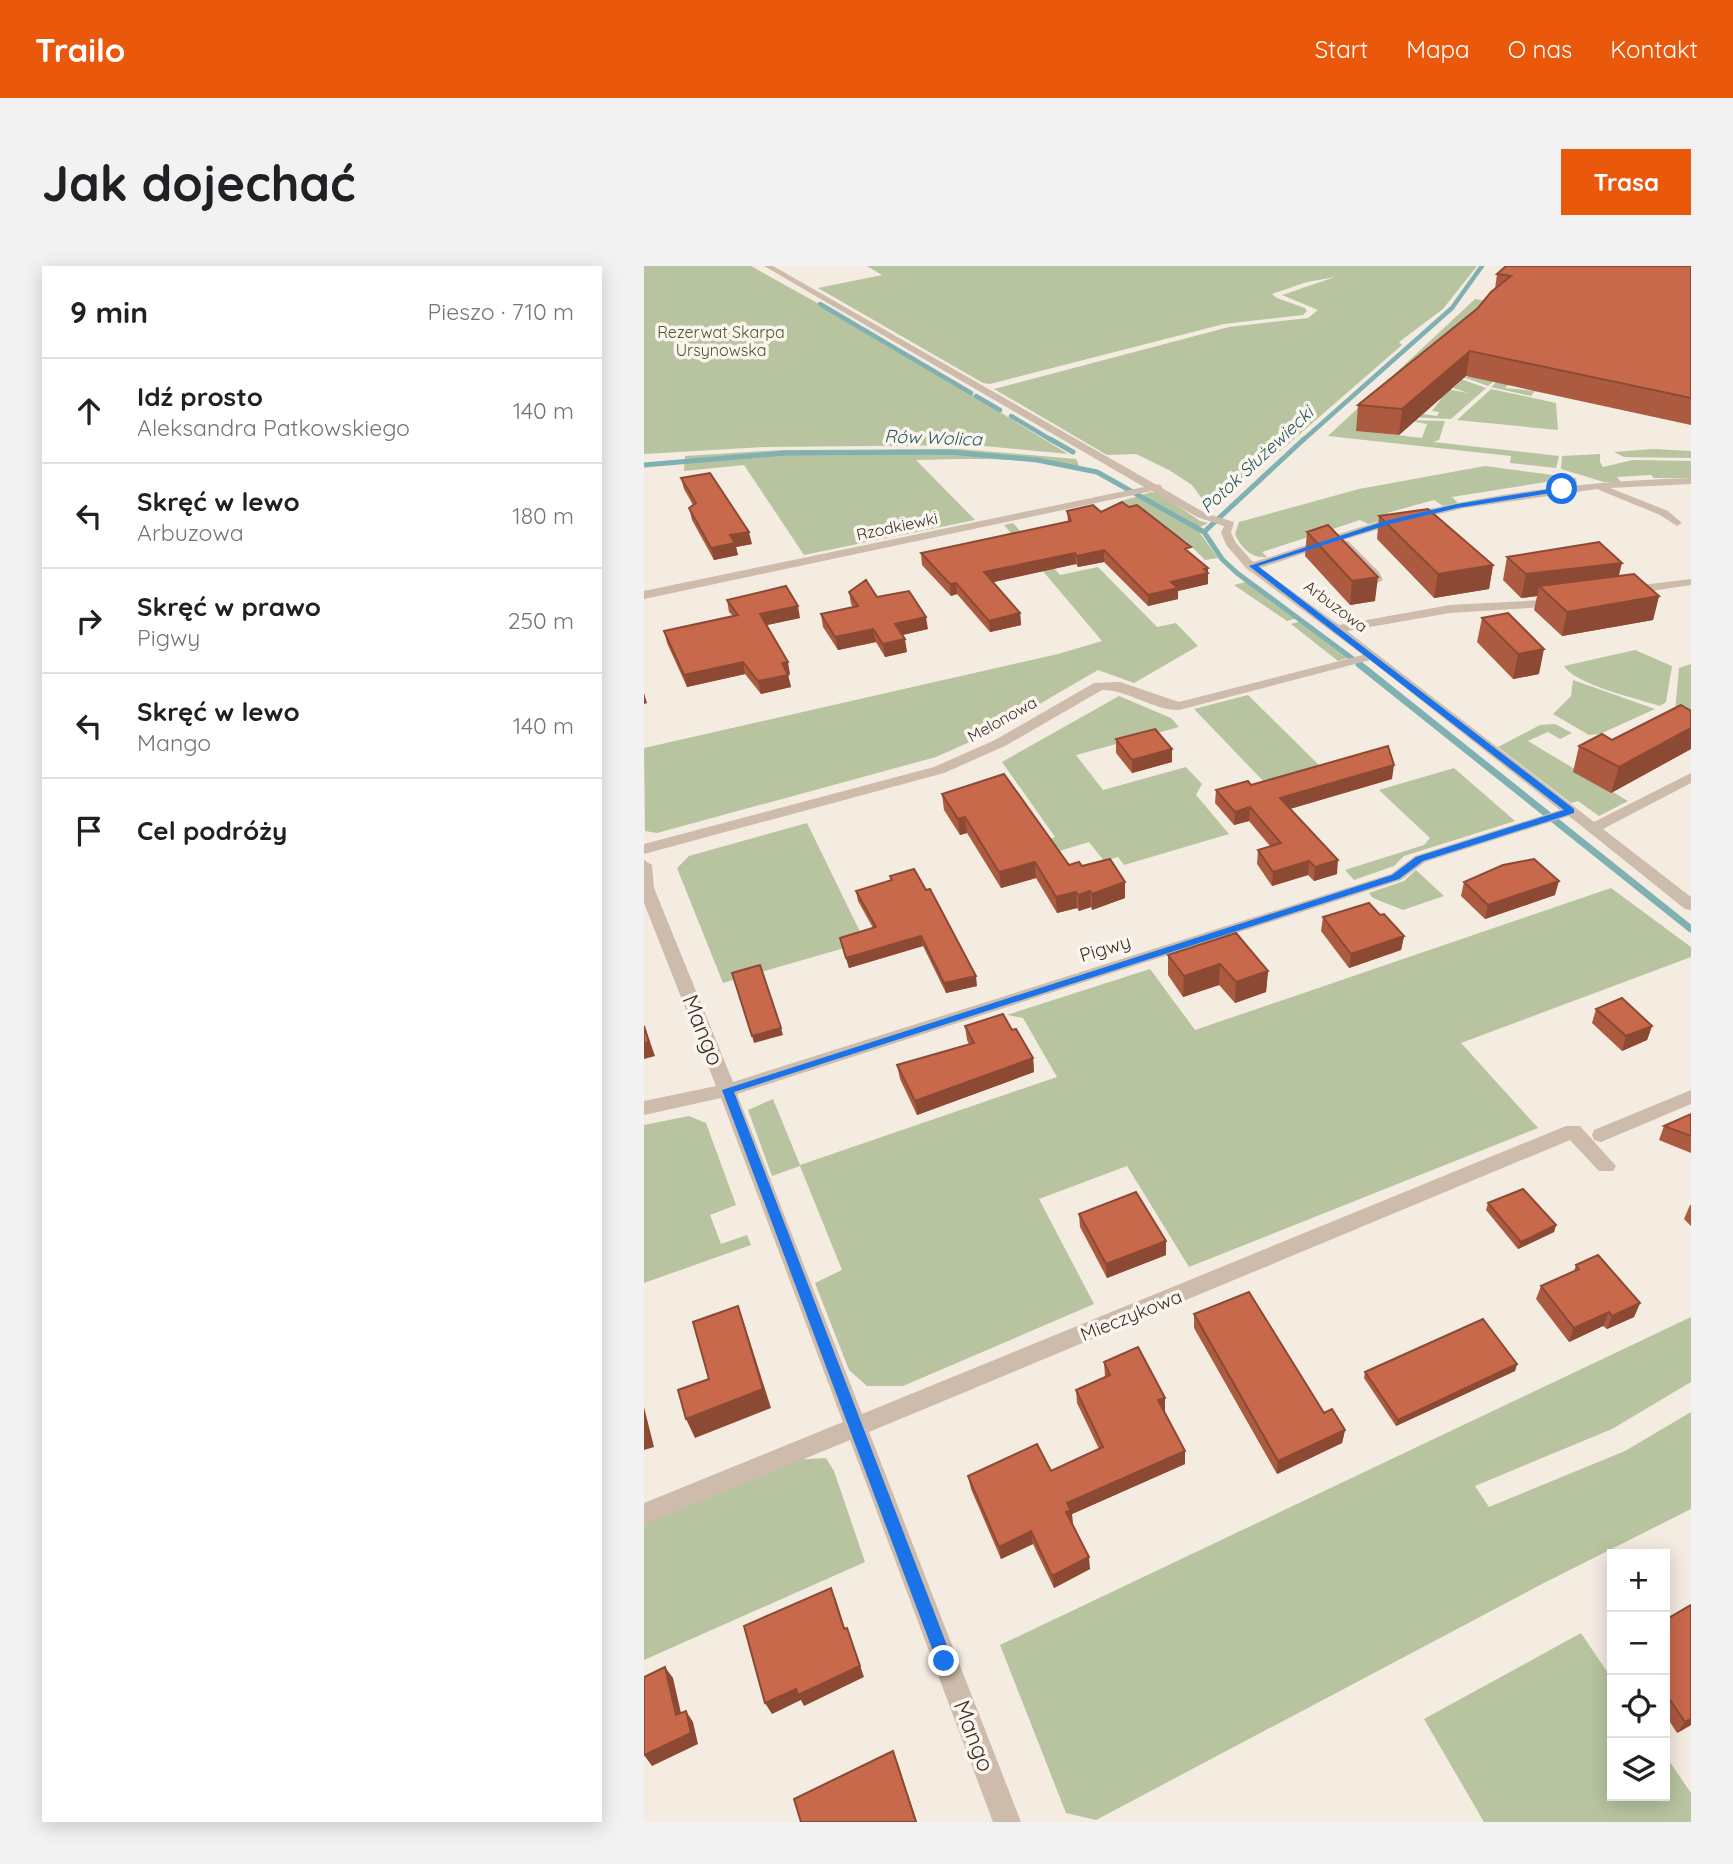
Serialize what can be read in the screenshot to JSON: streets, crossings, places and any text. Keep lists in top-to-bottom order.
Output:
{
  "streets": {
    "street": [
      "Rzodkiewki",
      "Arbuzowa",
      "Melonowa",
      "Pigwy",
      "Mango",
      "Mieczykowa"
    ]
  },
  "crossings": [
    ["Rzodkiewki", "Arbuzowa"],
    ["Arbuzowa", "Melonowa"],
    ["Arbuzowa", "Pigwy"],
    ["Pigwy", "Mango"],
    ["Mango", "Mieczykowa"]
  ],
  "water": ["Rów Wolica", "Potok Służewiecki"],
  "parks": ["Rezerwat Skarpa Ursynowska"],
  "page": {
    "header": "Trailo",
    "nav": [
      "Start",
      "Mapa",
      "O nas",
      "Kontakt"
    ],
    "buttons": "Trasa",
    "title": "Jak dojechać",
    "heading": ["9 min", "Pieszo · 710 m"],
    "list": [
      ["Idź prosto", "Aleksandra Patkowskiego", "140 m"],
      ["Skręć w lewo", "Arbuzowa", "180 m"],
      ["Skręć w prawo", "Pigwy", "250 m"],
      ["Skręć w lewo", "Mango", "140 m"],
      "Cel podróży"
    ],
    "map_buttons": ["+", "−"]
  }
}
